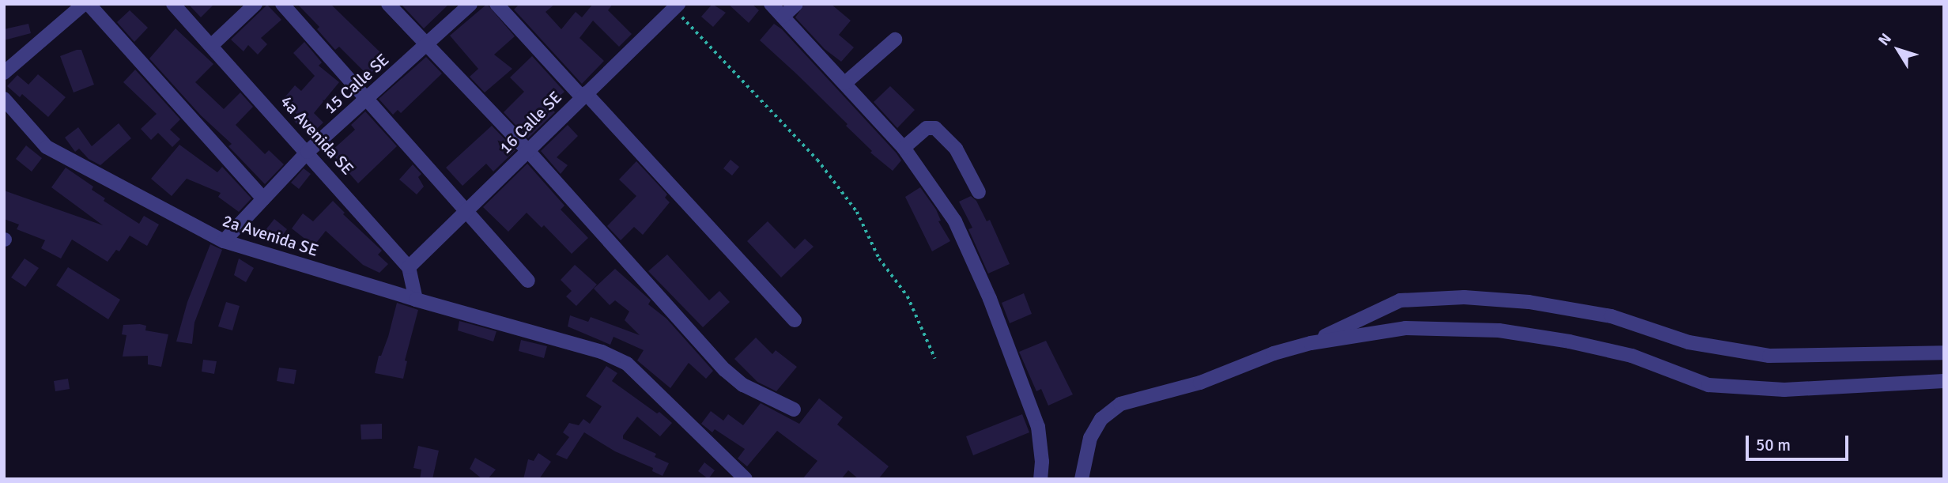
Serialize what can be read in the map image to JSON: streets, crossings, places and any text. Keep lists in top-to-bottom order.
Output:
{
  "streets": {
    "street": [
      "15 Calle SE",
      "16 Calle SE",
      "4a Avenida SE",
      "2a Avenida SE"
    ]
  },
  "crossings": [
    ["15 Calle SE", "4a Avenida SE"],
    ["15 Calle SE", "2a Avenida SE"],
    ["16 Calle SE", "4a Avenida SE"],
    ["4a Avenida SE", "2a Avenida SE"]
  ],
  "scale_bar": "50 m",
  "north": "top left"
}
